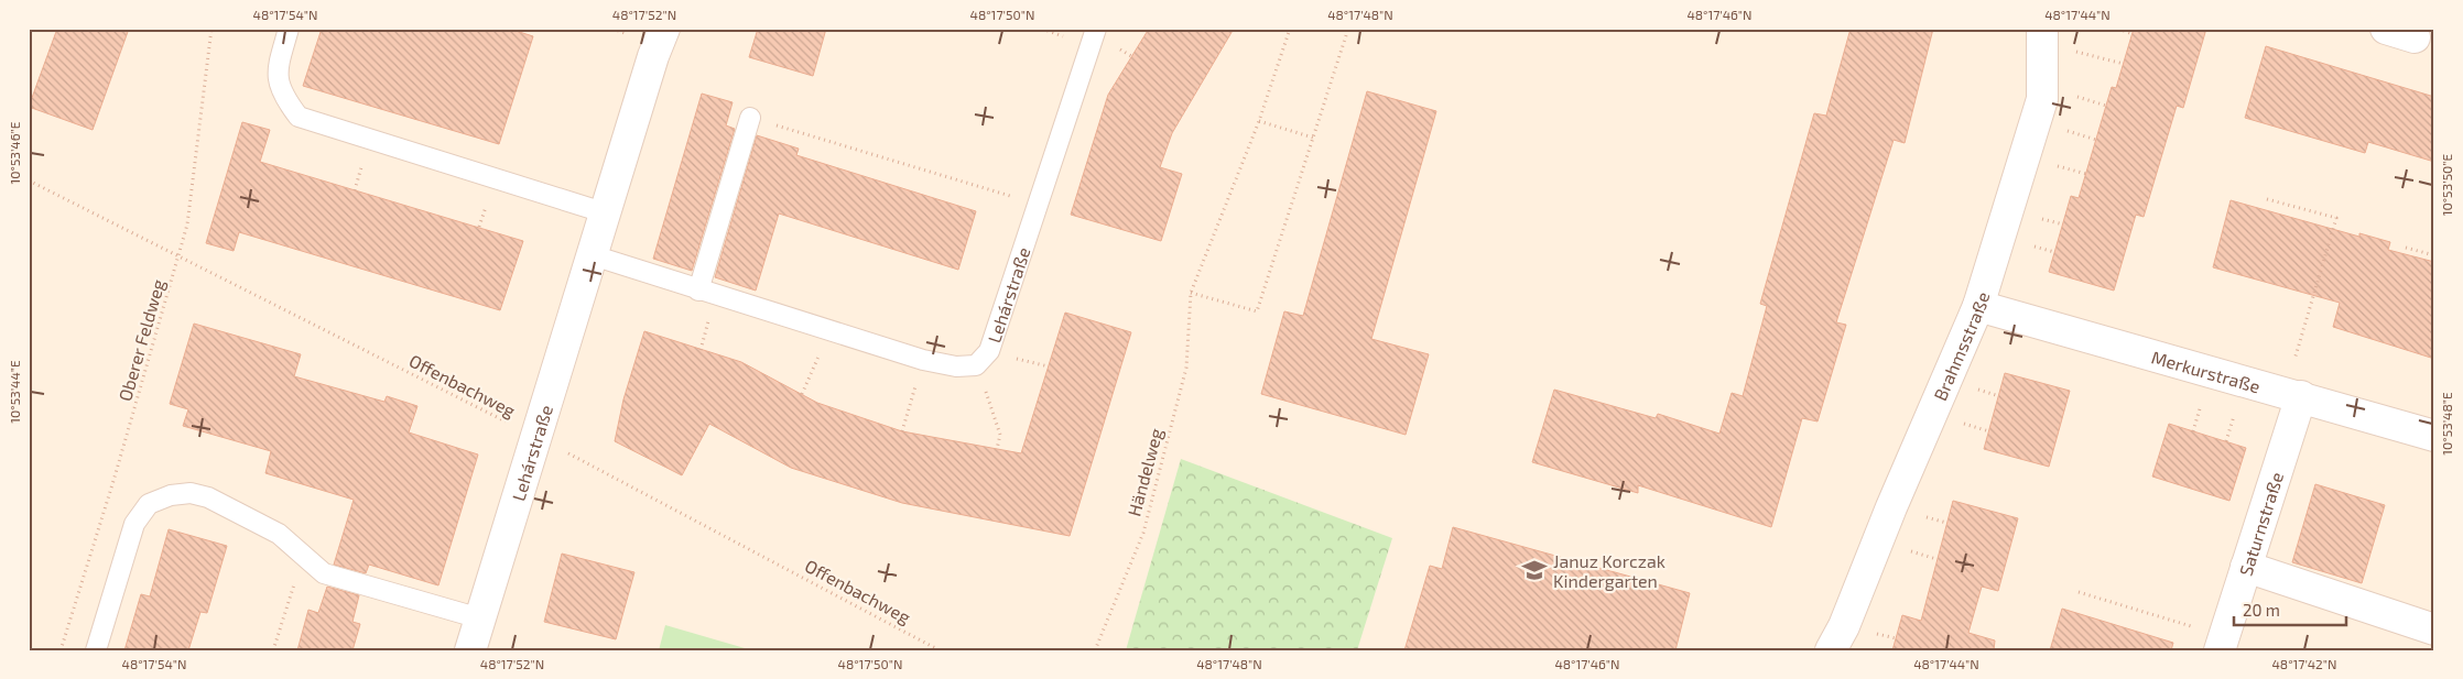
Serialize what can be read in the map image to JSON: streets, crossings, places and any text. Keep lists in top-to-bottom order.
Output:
{
  "streets": {
    "street": [
      "Lehárstraße",
      "Brahmsstraße",
      "Merkurstraße",
      "Saturnstraße"
    ],
    "path": ["Oberer Feldweg", "Offenbachweg", "Händelweg"]
  },
  "crossings": [
    ["Lehárstraße", "Offenbachweg"],
    ["Oberer Feldweg", "Offenbachweg"],
    ["Brahmsstraße", "Merkurstraße"],
    ["Merkurstraße", "Saturnstraße"]
  ],
  "places": {
    "school or university": ["Januz Korczak Kindergarten"]
  },
  "scale_bar": "20 m",
  "coordinates": [
    "48°17'54\"N",
    "48°17'52\"N",
    "48°17'50\"N",
    "48°17'48\"N",
    "48°17'46\"N",
    "48°17'44\"N",
    "10°53'46\"E",
    "10°53'50\"E",
    "10°53'44\"E",
    "10°53'48\"E",
    "48°17'42\"N"
  ]
}
